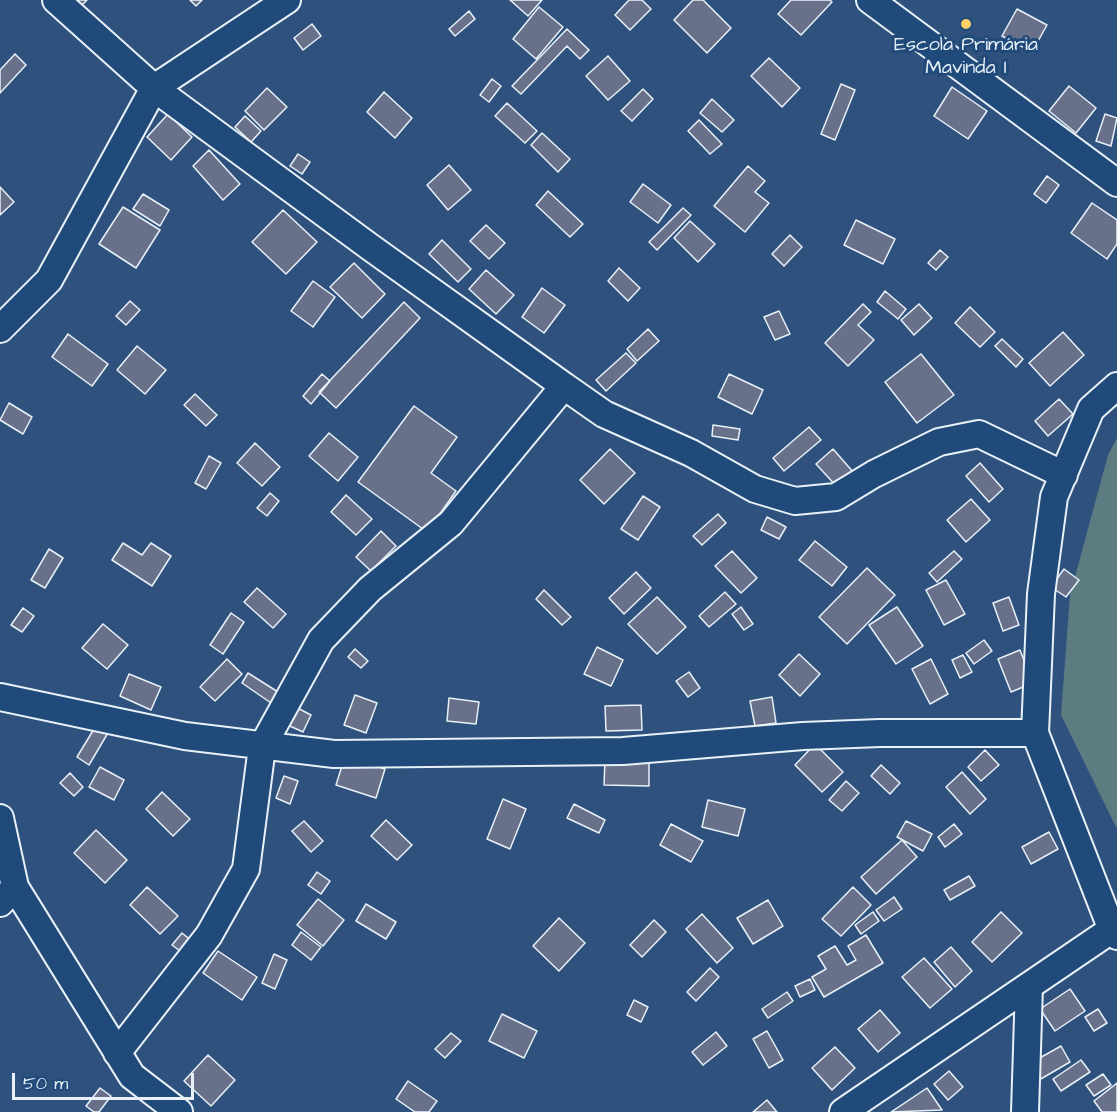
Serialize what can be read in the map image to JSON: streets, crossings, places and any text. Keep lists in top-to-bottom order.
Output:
{
  "places": ["Escola Primária Mavinda I"],
  "scale_bar": "50 m"
}
